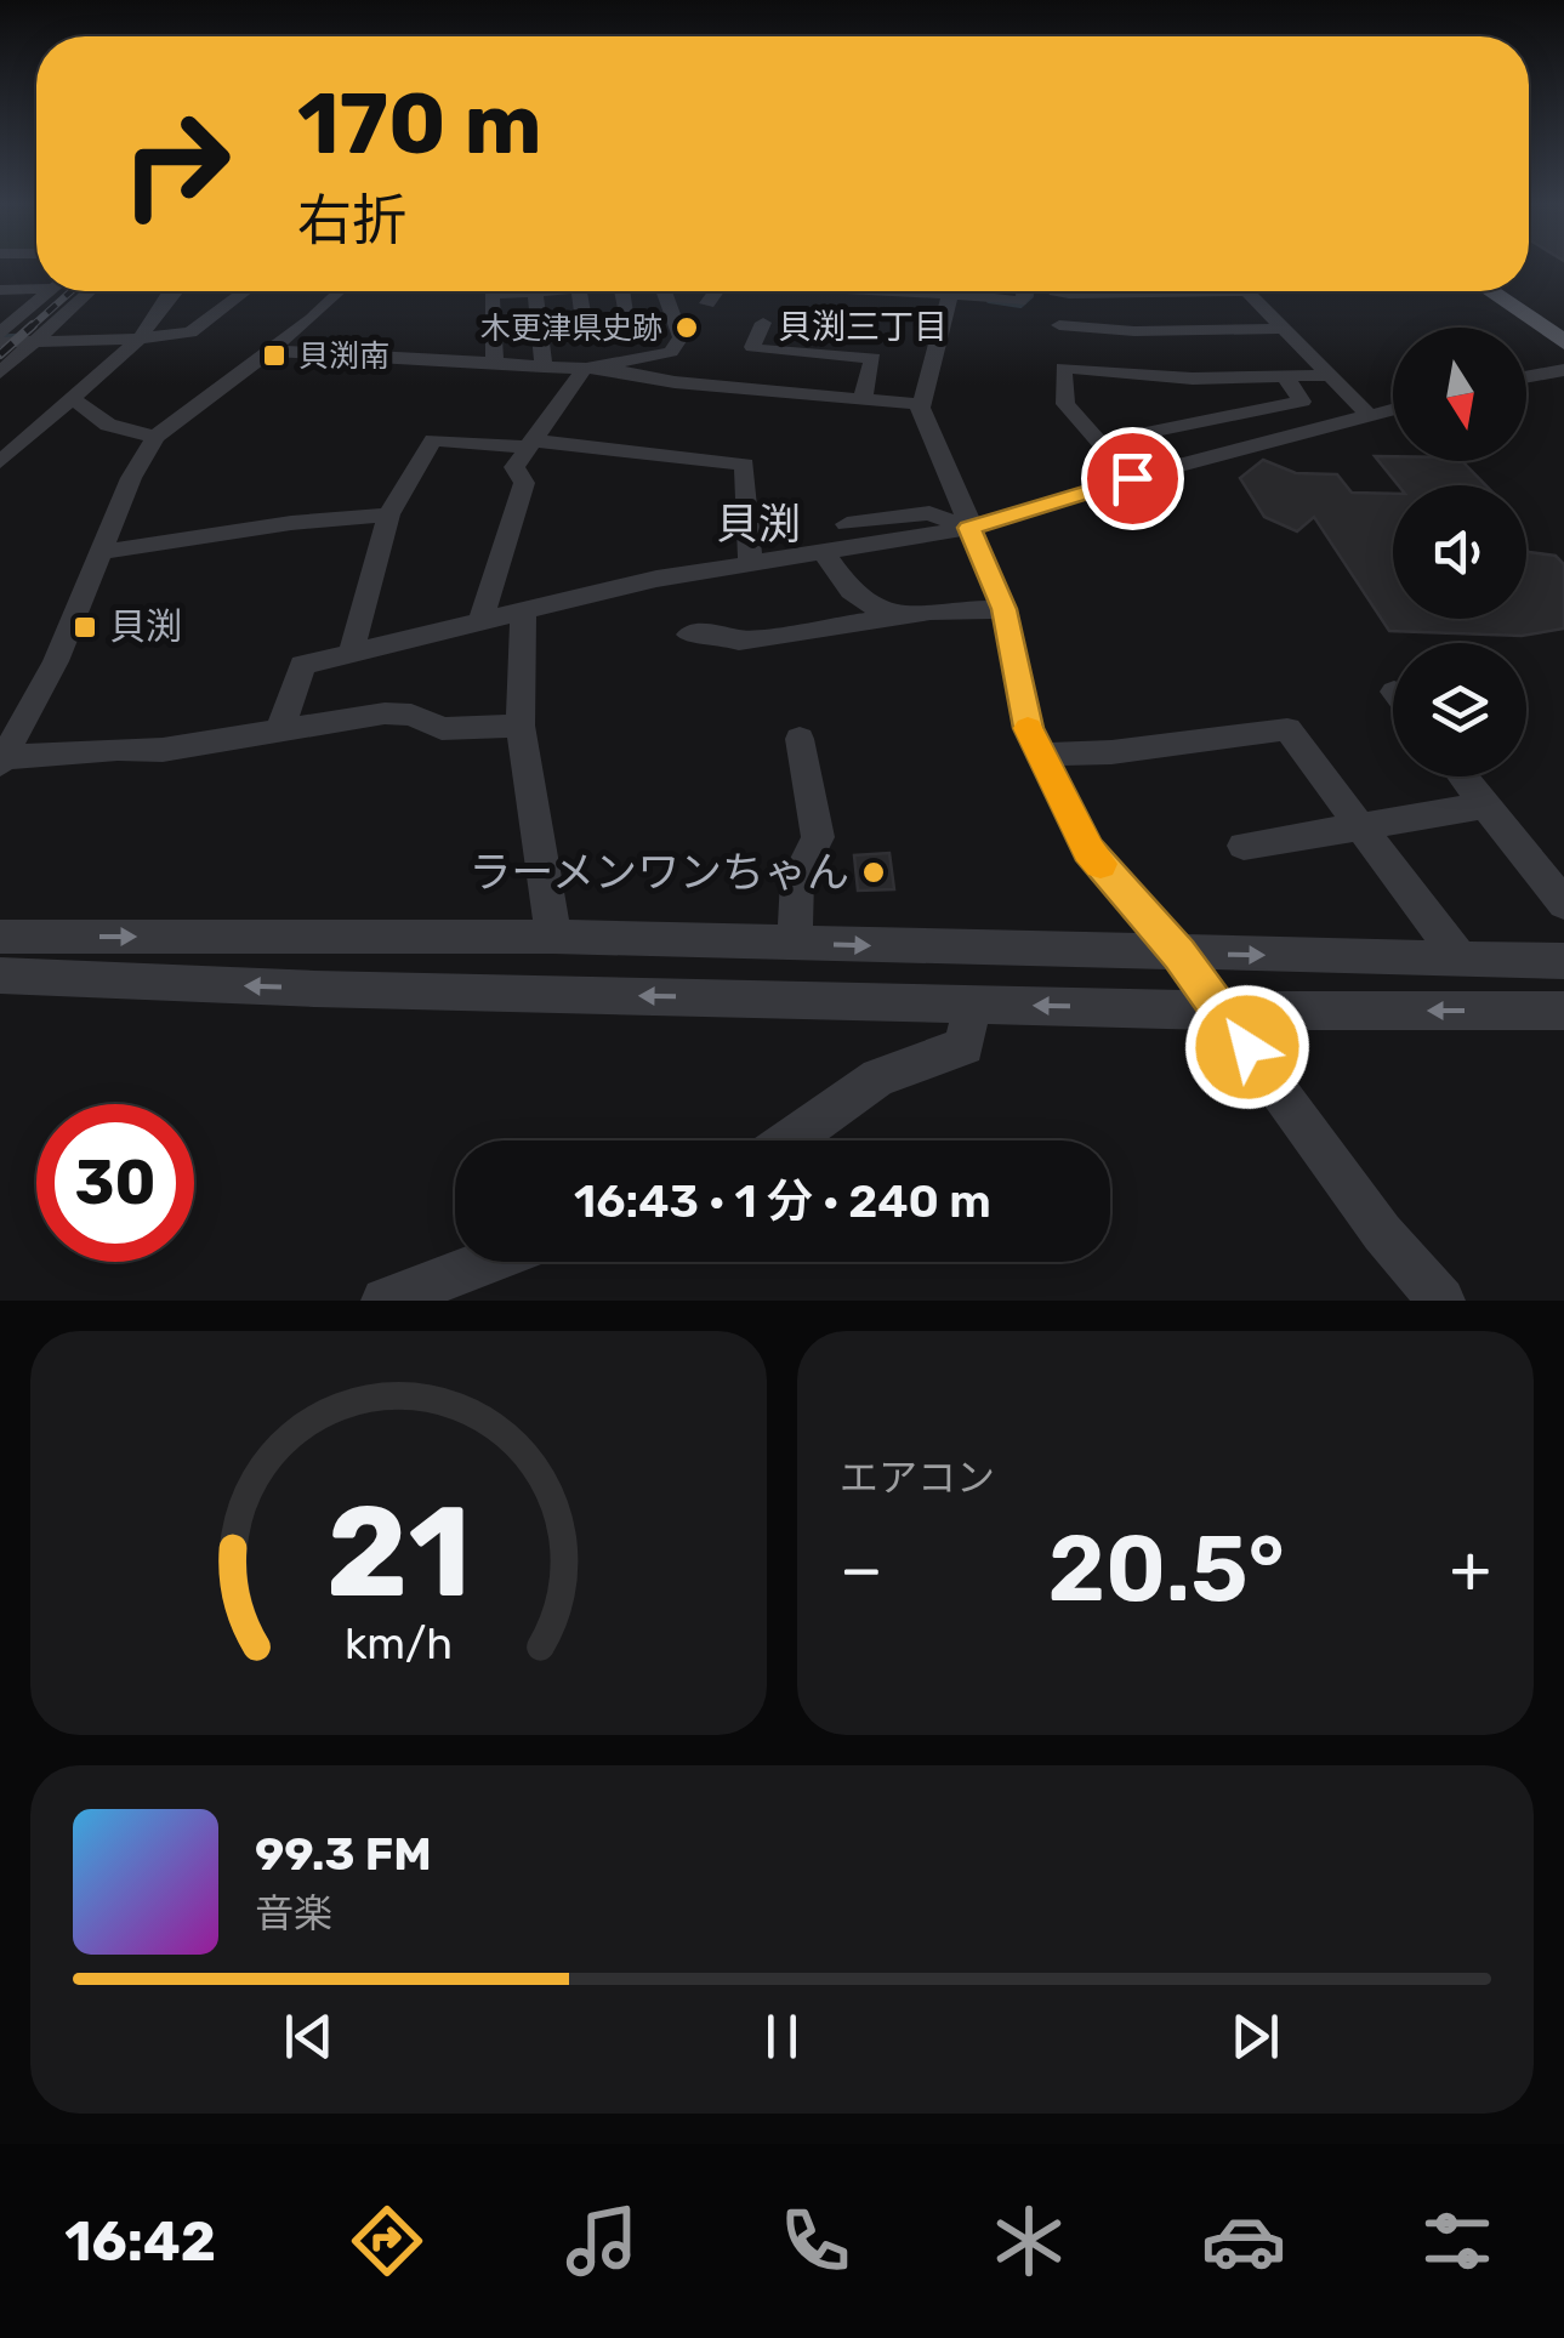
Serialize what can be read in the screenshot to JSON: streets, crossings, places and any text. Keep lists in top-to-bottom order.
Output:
{
  "districts": ["貝渕三丁目", "貝渕"],
  "places": {
    "other": ["木更津県史跡", "ラーメンワンちゃん"],
    "transit": ["貝渕南", "貝渕"]
  },
  "north": "bottom",
  "page": {
    "turn": ["170 m", "右折"],
    "limit": "30",
    "trip": "16:43 · 1 分 · 240 m",
    "tile": "エアコン",
    "heat": ["−", "20.5°", "+"],
    "song": ["99.3 FM", "音楽"],
    "tabs": "16:42",
    "gauge": ["21", "km/h"]
  }
}
